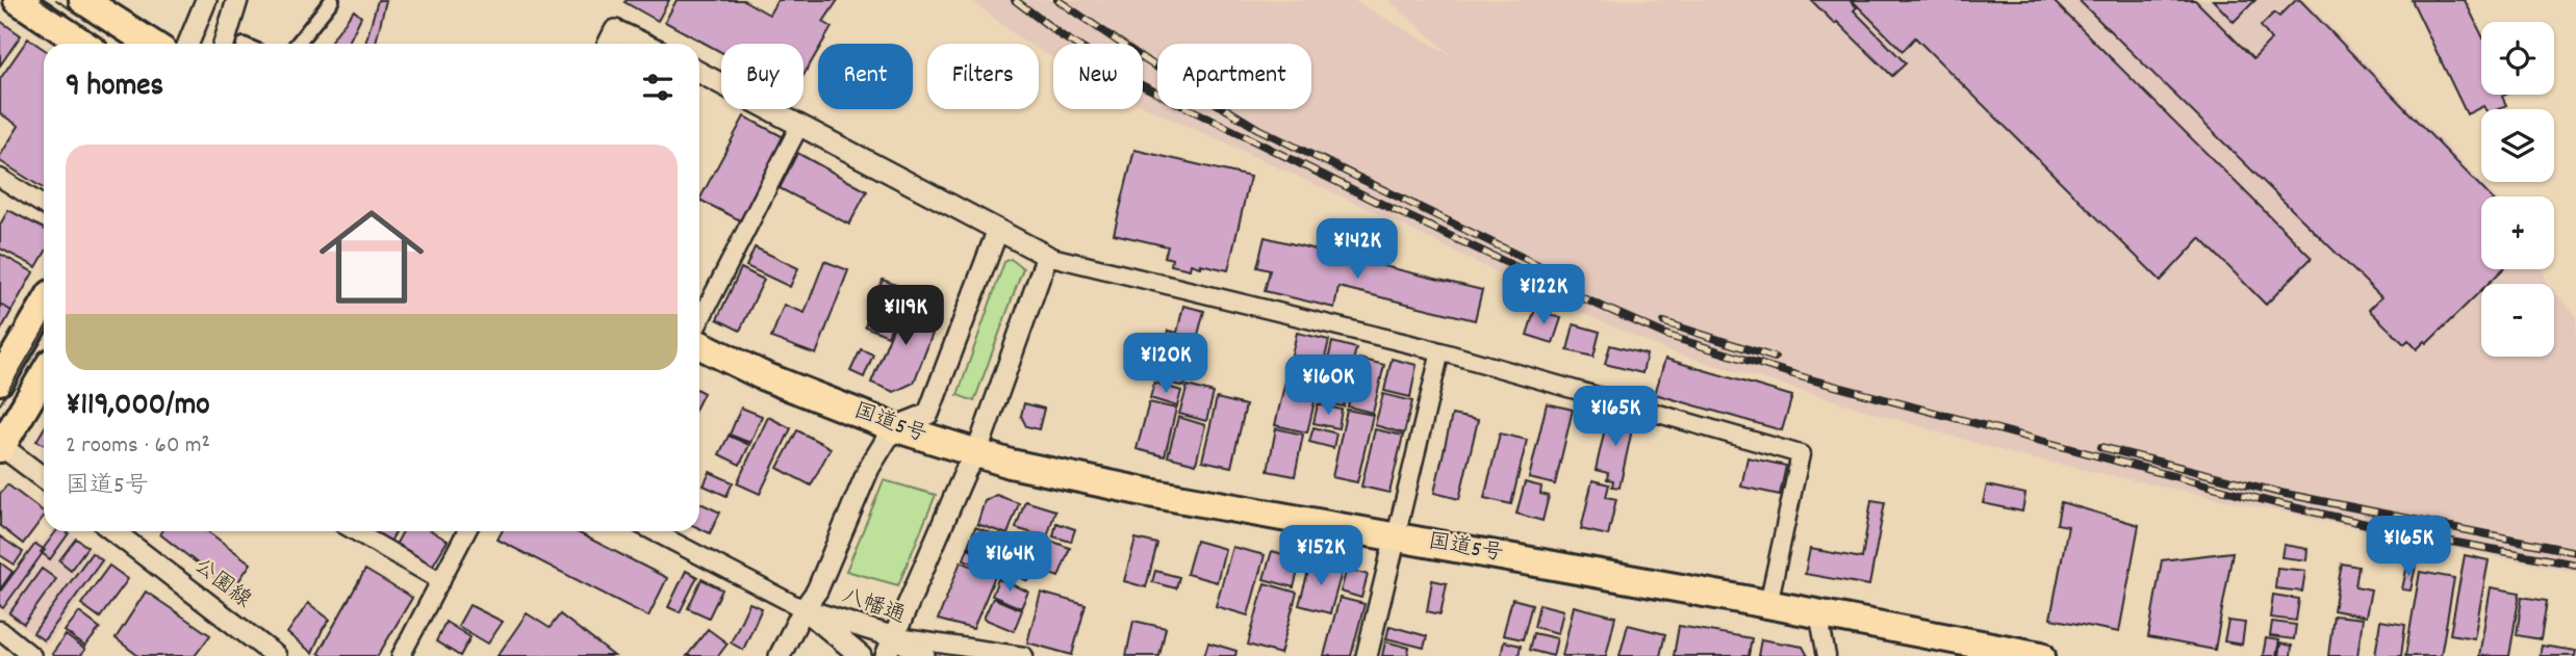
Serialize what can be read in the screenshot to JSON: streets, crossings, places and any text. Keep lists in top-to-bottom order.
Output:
{
  "streets": {
    "highway": ["国道5号"],
    "street": ["公園線", "八幡通"]
  },
  "page": {
    "map_buttons": ["+", "−"],
    "chip": [
      "Buy",
      "Rent",
      "Filters",
      "New",
      "Apartment"
    ],
    "heading": "9 homes",
    "list": [
      {
        "name": "¥119,000/mo",
        "note": "2 rooms · 60 m² · 国道5号"
      }
    ],
    "price": [
      "¥142K",
      "¥122K",
      "¥119K",
      "¥120K",
      "¥160K",
      "¥165K",
      "¥165K",
      "¥152K",
      "¥164K"
    ]
  }
}
